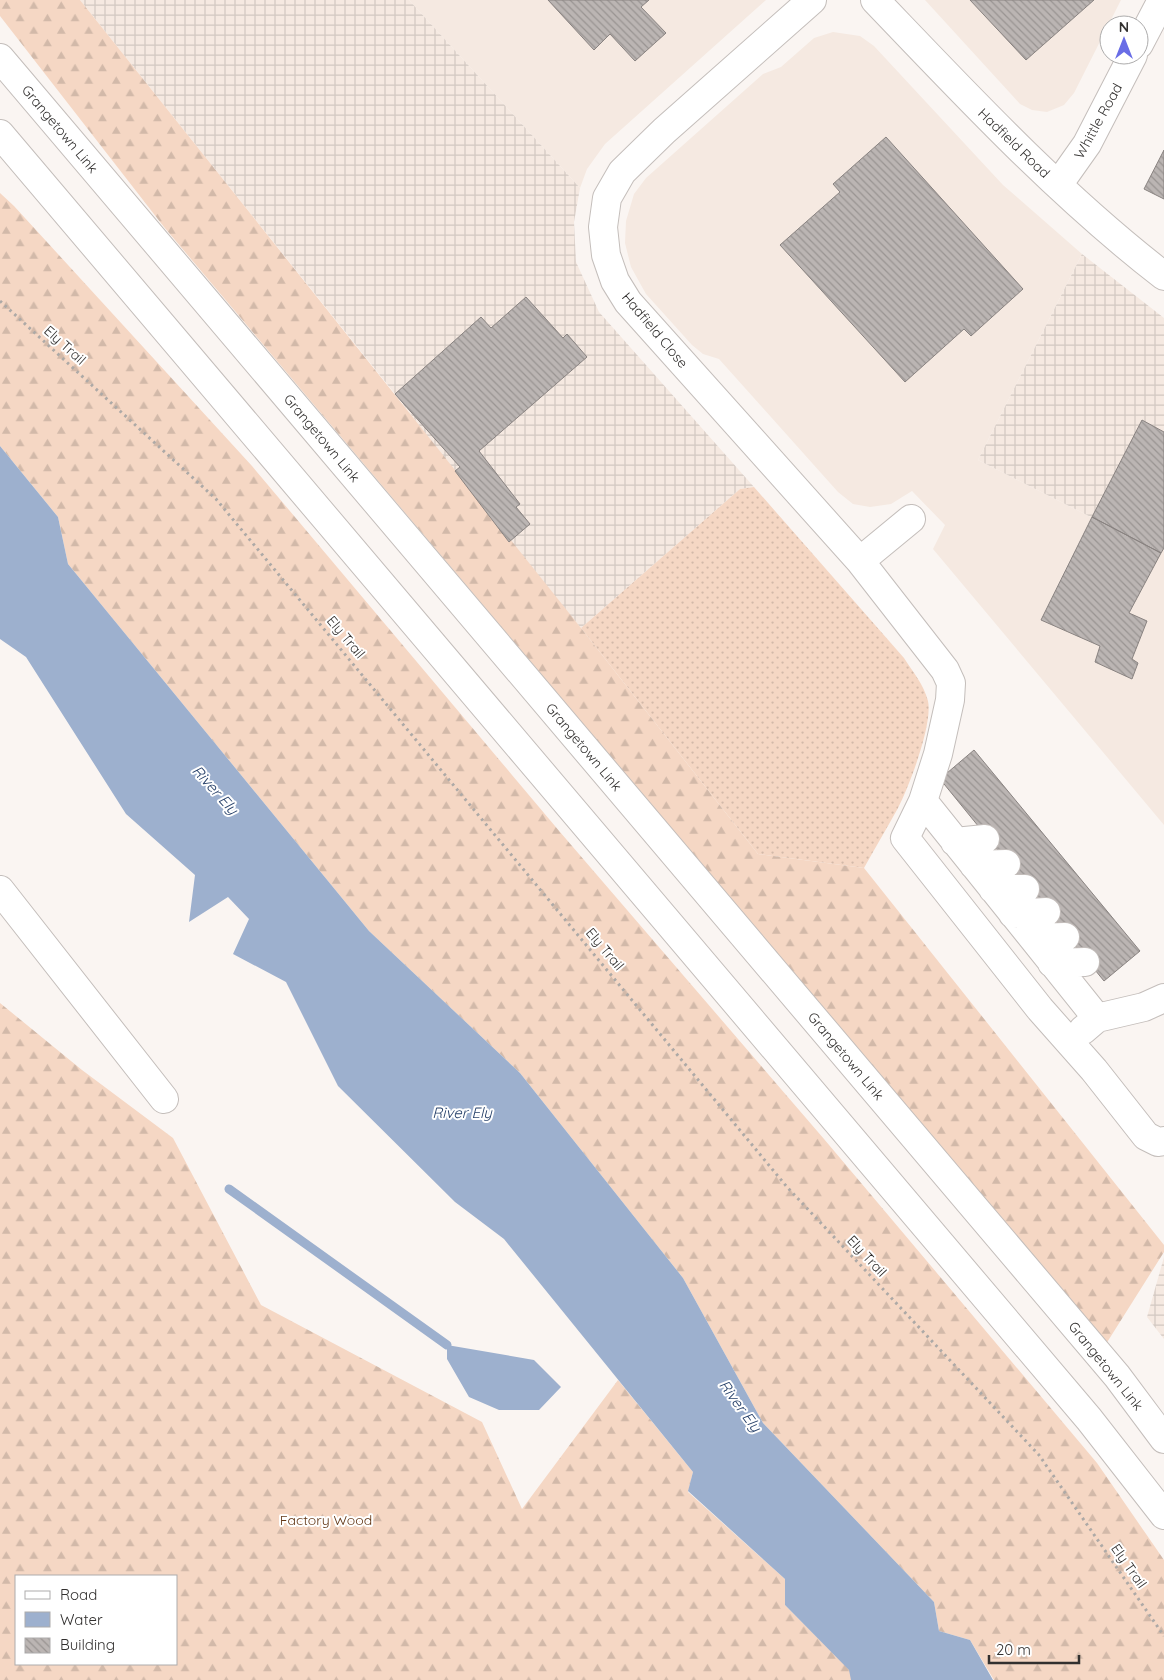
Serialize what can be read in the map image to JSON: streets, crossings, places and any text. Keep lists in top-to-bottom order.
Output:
{
  "streets": {
    "main road": [
      "Whittle Road",
      "Grangetown Link",
      "Hadfield Road",
      "Hadfield Close"
    ],
    "path": ["Ely Trail"]
  },
  "crossings": [
    ["Whittle Road", "Hadfield Road"]
  ],
  "water": ["River Ely"],
  "parks": ["Factory Wood"],
  "legend": ["Road", "Water", "Building"],
  "scale_bar": "20 m",
  "north": "top"
}
